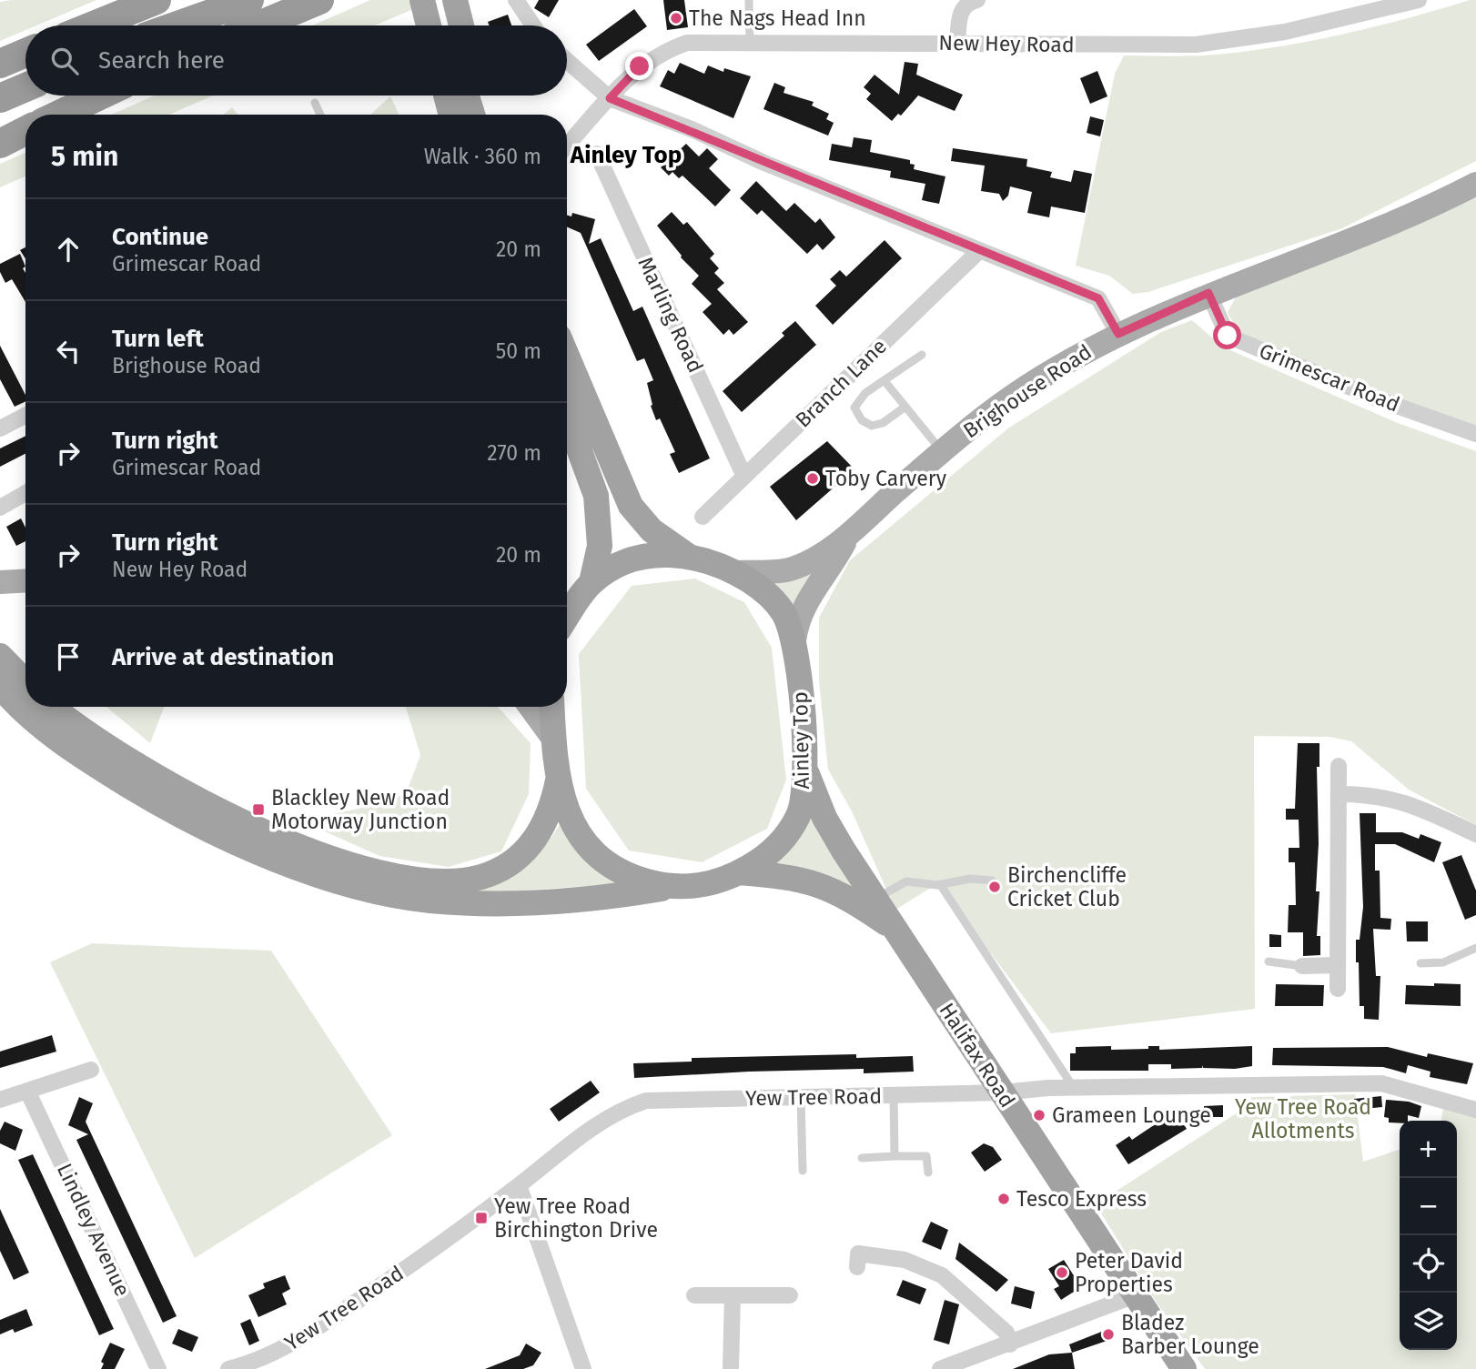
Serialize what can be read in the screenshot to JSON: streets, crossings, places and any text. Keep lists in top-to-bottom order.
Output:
{
  "streets": {
    "highway": ["Ainley Top", "Halifax Road"],
    "main road": ["Brighouse Road"],
    "street": [
      "New Hey Road",
      "Marling Road",
      "Grimescar Road",
      "Branch Lane",
      "Yew Tree Road",
      "Lindley Avenue"
    ]
  },
  "crossings": [
    ["Marling Road", "Branch Lane"],
    ["Grimescar Road", "Brighouse Road"],
    ["Ainley Top", "Halifax Road"],
    ["Halifax Road", "Yew Tree Road"]
  ],
  "districts": ["Ainley Top"],
  "parks": ["Yew Tree Road Allotments"],
  "places": {
    "other": [
      "The Nags Head Inn",
      "Toby Carvery",
      "Birchencliffe Cricket Club",
      "Grameen Lounge",
      "Tesco Express",
      "Peter David Properties",
      "Bladez Barber Lounge"
    ],
    "transit": ["Blackley New Road Motorway Junction", "Yew Tree Road Birchington Drive"]
  },
  "page": {
    "search": "Search here",
    "heading": ["5 min", "Walk · 360 m"],
    "list": [
      ["Continue", "Grimescar Road", "20 m"],
      ["Turn left", "Brighouse Road", "50 m"],
      ["Turn right", "Grimescar Road", "270 m"],
      ["Turn right", "New Hey Road", "20 m"],
      "Arrive at destination"
    ],
    "map_buttons": ["+", "−"]
  }
}
